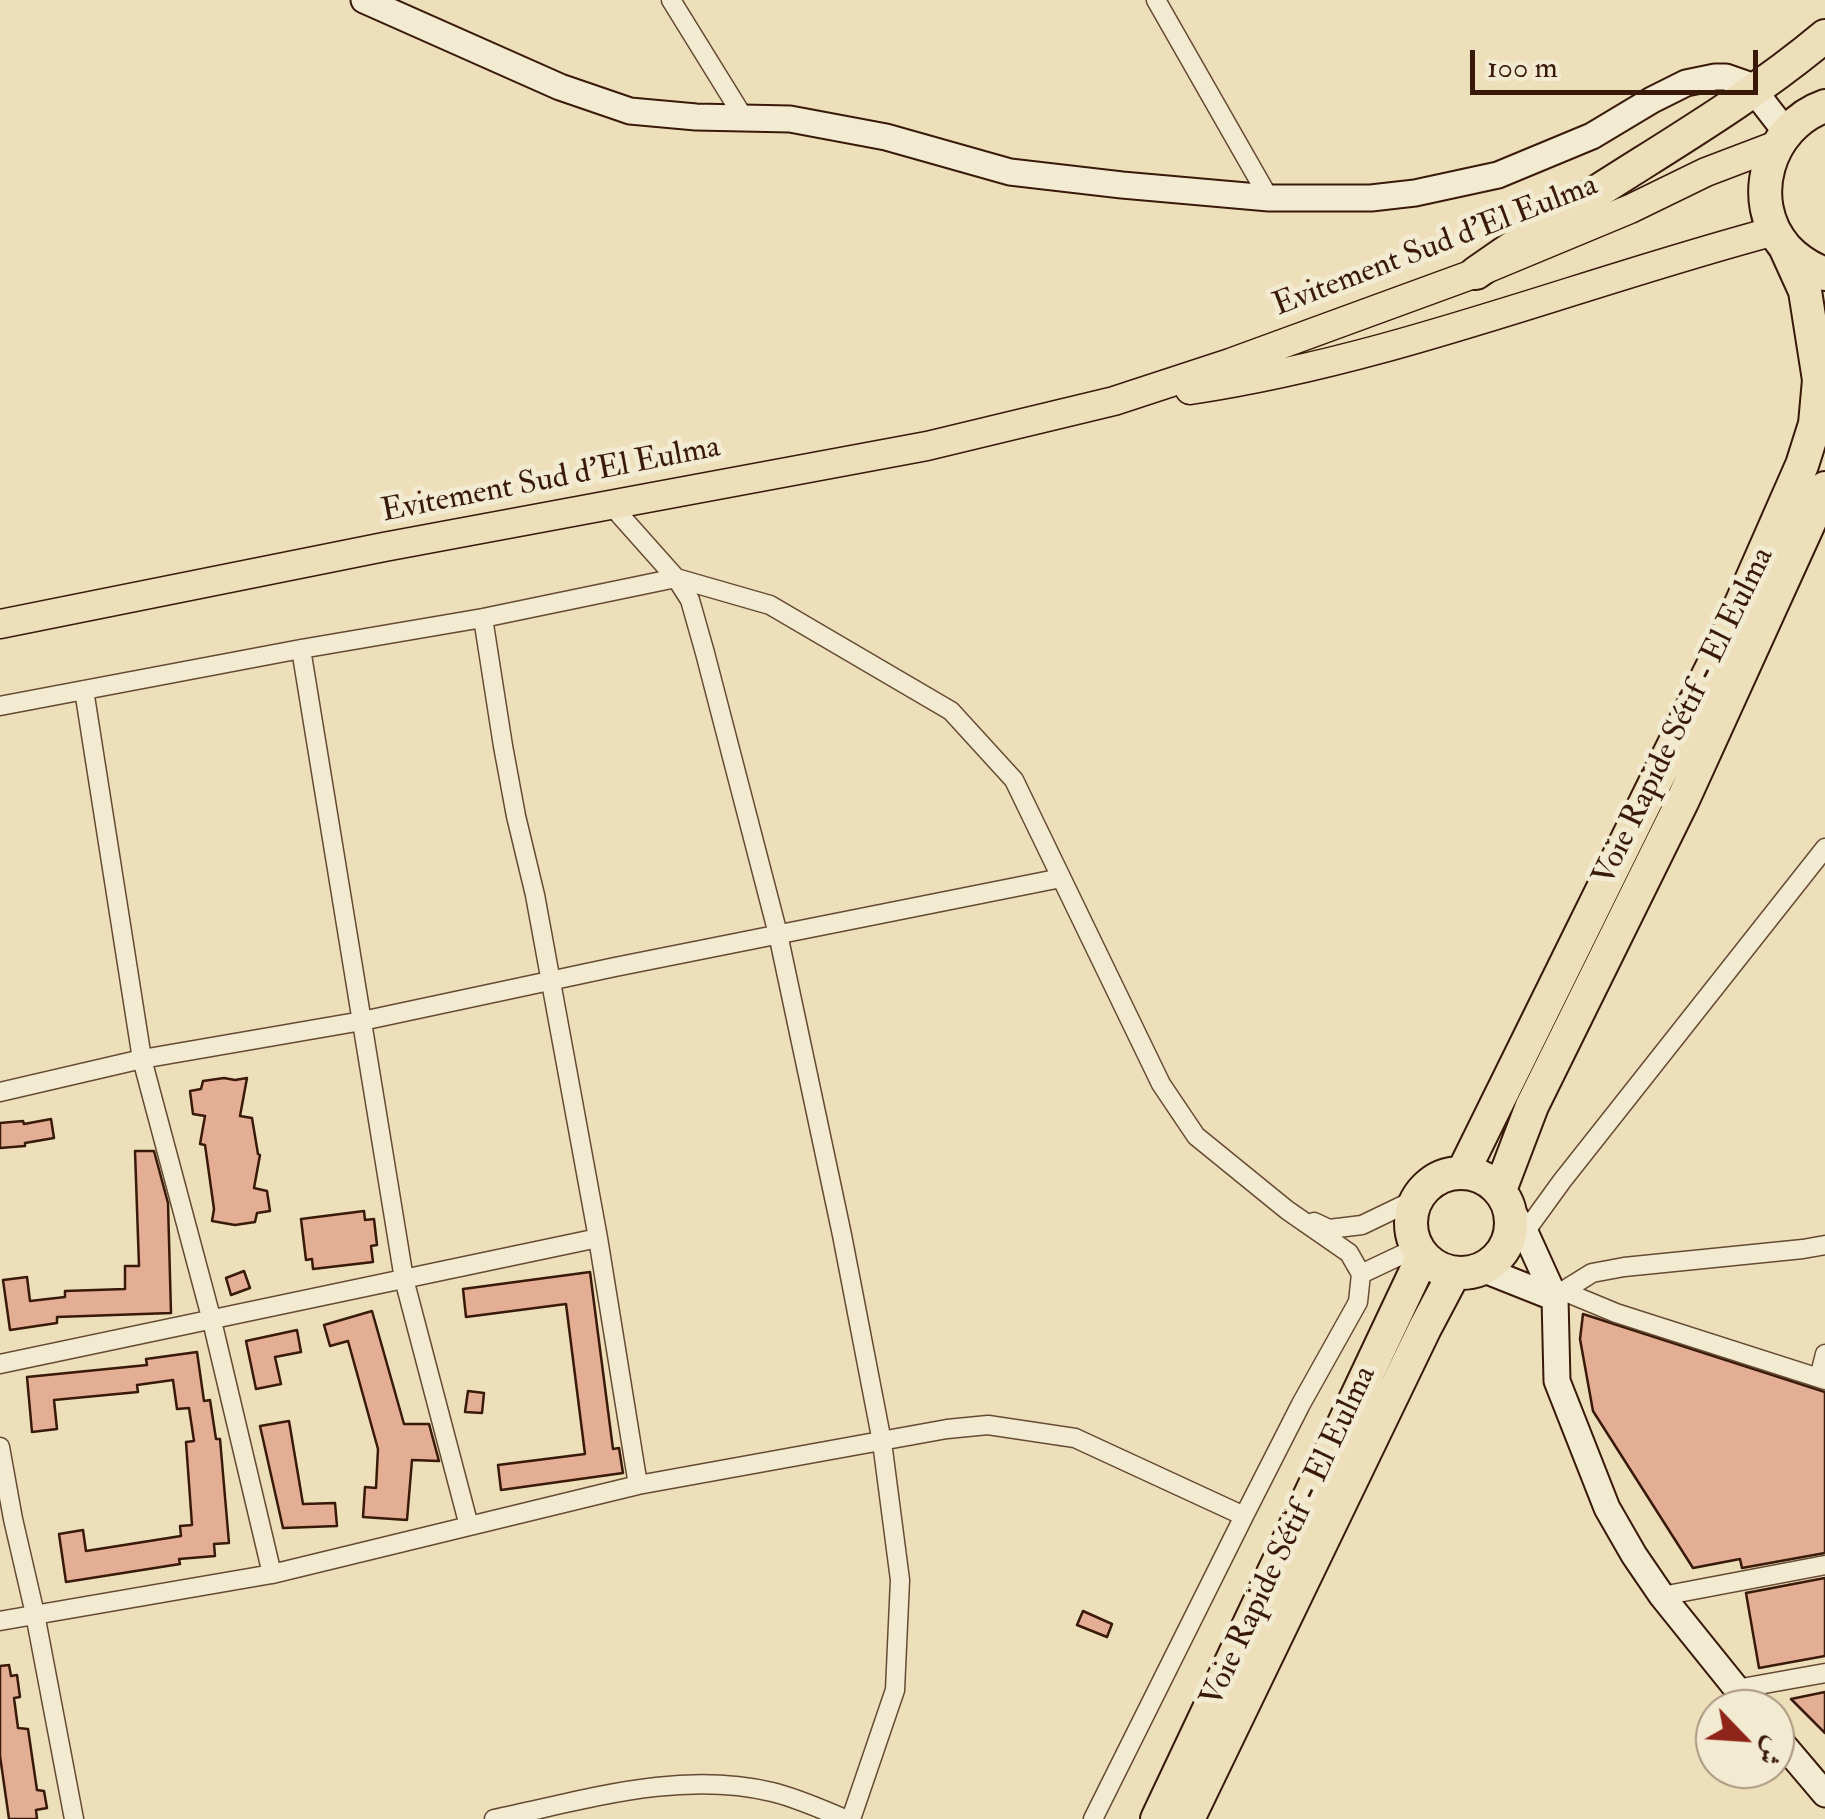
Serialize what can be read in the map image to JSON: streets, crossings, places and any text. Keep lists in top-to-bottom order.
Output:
{
  "streets": {
    "highway": ["Voie Rapide Sétif - El Eulma"],
    "main road": ["Evitement Sud d'El Eulma"]
  },
  "crossings": [
    ["Evitement Sud d'El Eulma", "Voie Rapide Sétif - El Eulma"]
  ],
  "scale_bar": "100 m",
  "north": "bottom right"
}
